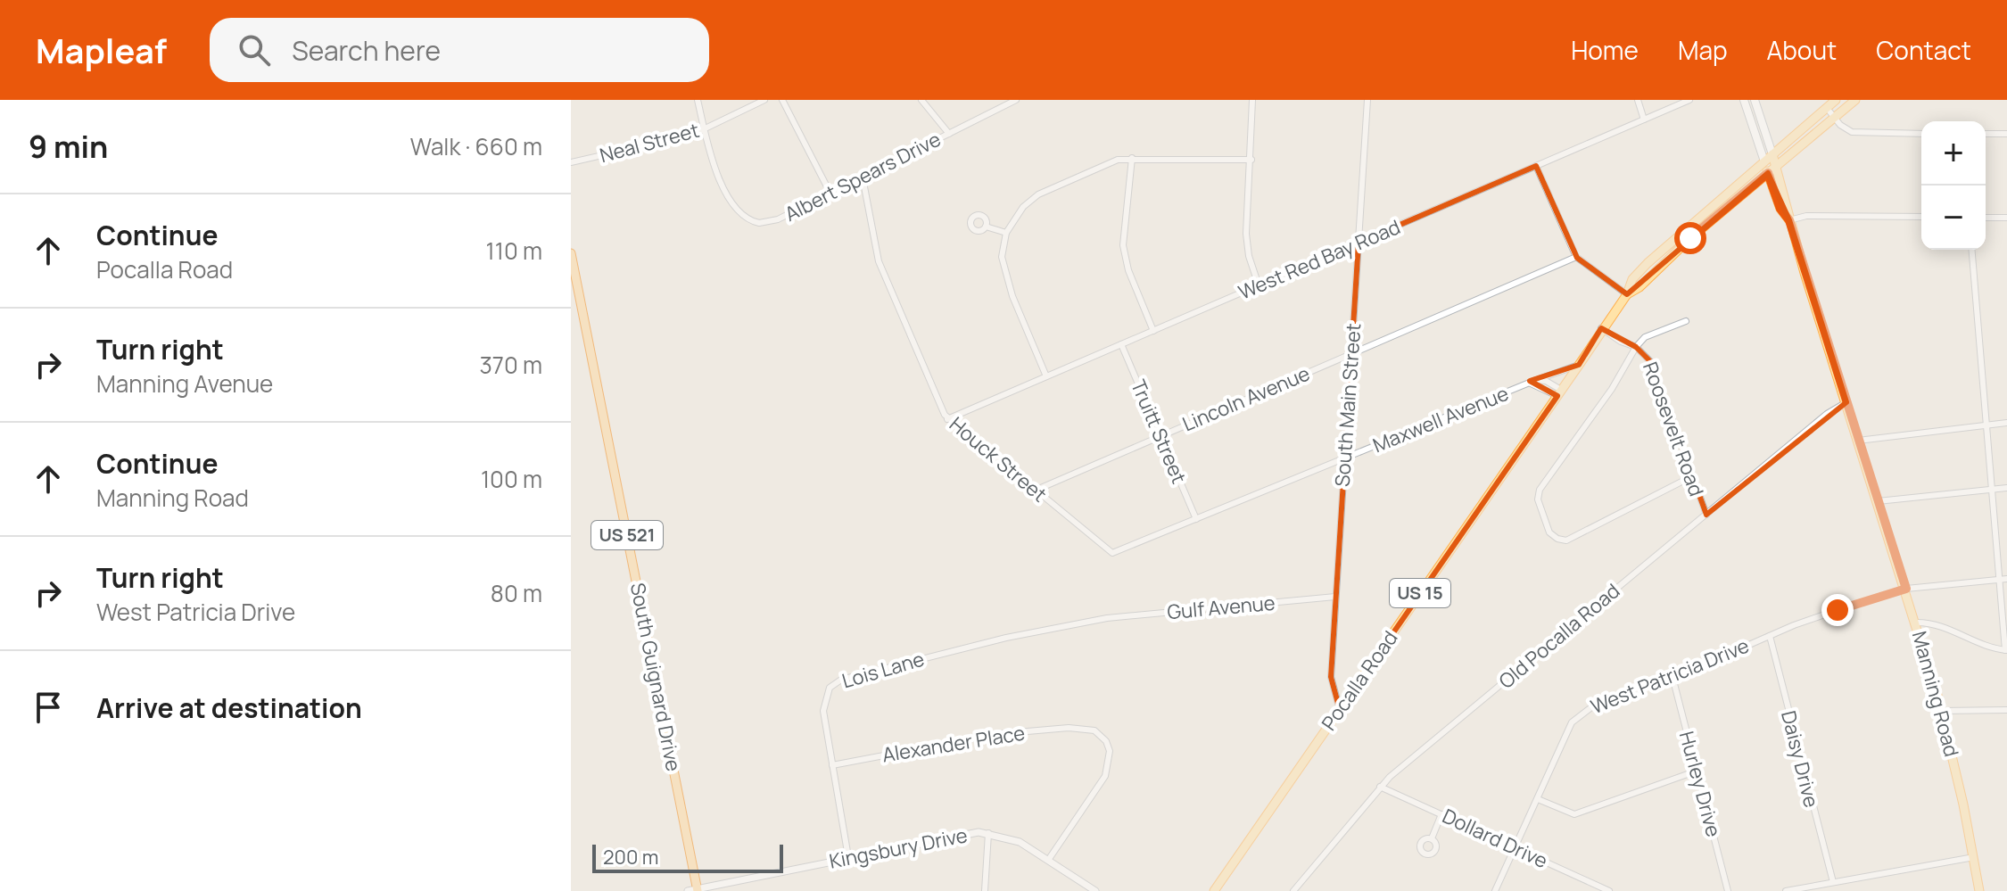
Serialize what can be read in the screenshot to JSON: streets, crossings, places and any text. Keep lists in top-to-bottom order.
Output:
{
  "streets": {
    "highway": ["US 521", "South Guignard Drive"],
    "main road": ["US 15", "Pocalla Road", "Manning Road"],
    "street": [
      "Neal Street",
      "Albert Spears Drive",
      "West Red Bay Road",
      "Lincoln Avenue",
      "South Main Street",
      "Maxwell Avenue",
      "Roosevelt Road",
      "Truitt Street",
      "Houck Street",
      "Gulf Avenue",
      "Old Pocalla Road",
      "Lois Lane",
      "West Patricia Drive",
      "Alexander Place",
      "Daisy Drive",
      "Hurley Drive",
      "Dollard Drive",
      "Kingsbury Drive"
    ]
  },
  "crossings": [
    ["Neal Street", "Albert Spears Drive"],
    ["Albert Spears Drive", "Houck Street"],
    ["West Red Bay Road", "South Main Street"],
    ["West Red Bay Road", "Truitt Street"],
    ["West Red Bay Road", "Houck Street"],
    ["Lincoln Avenue", "South Main Street"],
    ["Lincoln Avenue", "Truitt Street"],
    ["Lincoln Avenue", "Houck Street"],
    ["South Main Street", "Maxwell Avenue"],
    ["South Main Street", "Gulf Avenue"],
    ["South Main Street", "Pocalla Road"],
    ["Maxwell Avenue", "Truitt Street"],
    ["Maxwell Avenue", "Houck Street"],
    ["Maxwell Avenue", "Pocalla Road"],
    ["Roosevelt Road", "Old Pocalla Road"],
    ["Truitt Street", "Houck Street"],
    ["US 15", "Pocalla Road"],
    ["Gulf Avenue", "Lois Lane"],
    ["Old Pocalla Road", "Manning Road"],
    ["Old Pocalla Road", "Dollard Drive"],
    ["Lois Lane", "Alexander Place"],
    ["Lois Lane", "Kingsbury Drive"],
    ["West Patricia Drive", "Manning Road"],
    ["West Patricia Drive", "Daisy Drive"],
    ["West Patricia Drive", "Hurley Drive"],
    ["West Patricia Drive", "Dollard Drive"],
    ["South Guignard Drive", "Kingsbury Drive"],
    ["Alexander Place", "Kingsbury Drive"]
  ],
  "scale_bar": "200 m",
  "page": {
    "header": "Mapleaf",
    "search": "Search here",
    "nav": [
      "Home",
      "Map",
      "About",
      "Contact"
    ],
    "heading": ["9 min", "Walk · 660 m"],
    "map_buttons": ["+", "−"],
    "list": [
      ["Continue", "Pocalla Road", "110 m"],
      ["Turn right", "Manning Avenue", "370 m"],
      ["Continue", "Manning Road", "100 m"],
      ["Turn right", "West Patricia Drive", "80 m"],
      "Arrive at destination"
    ],
    "scale": "200 m"
  }
}
